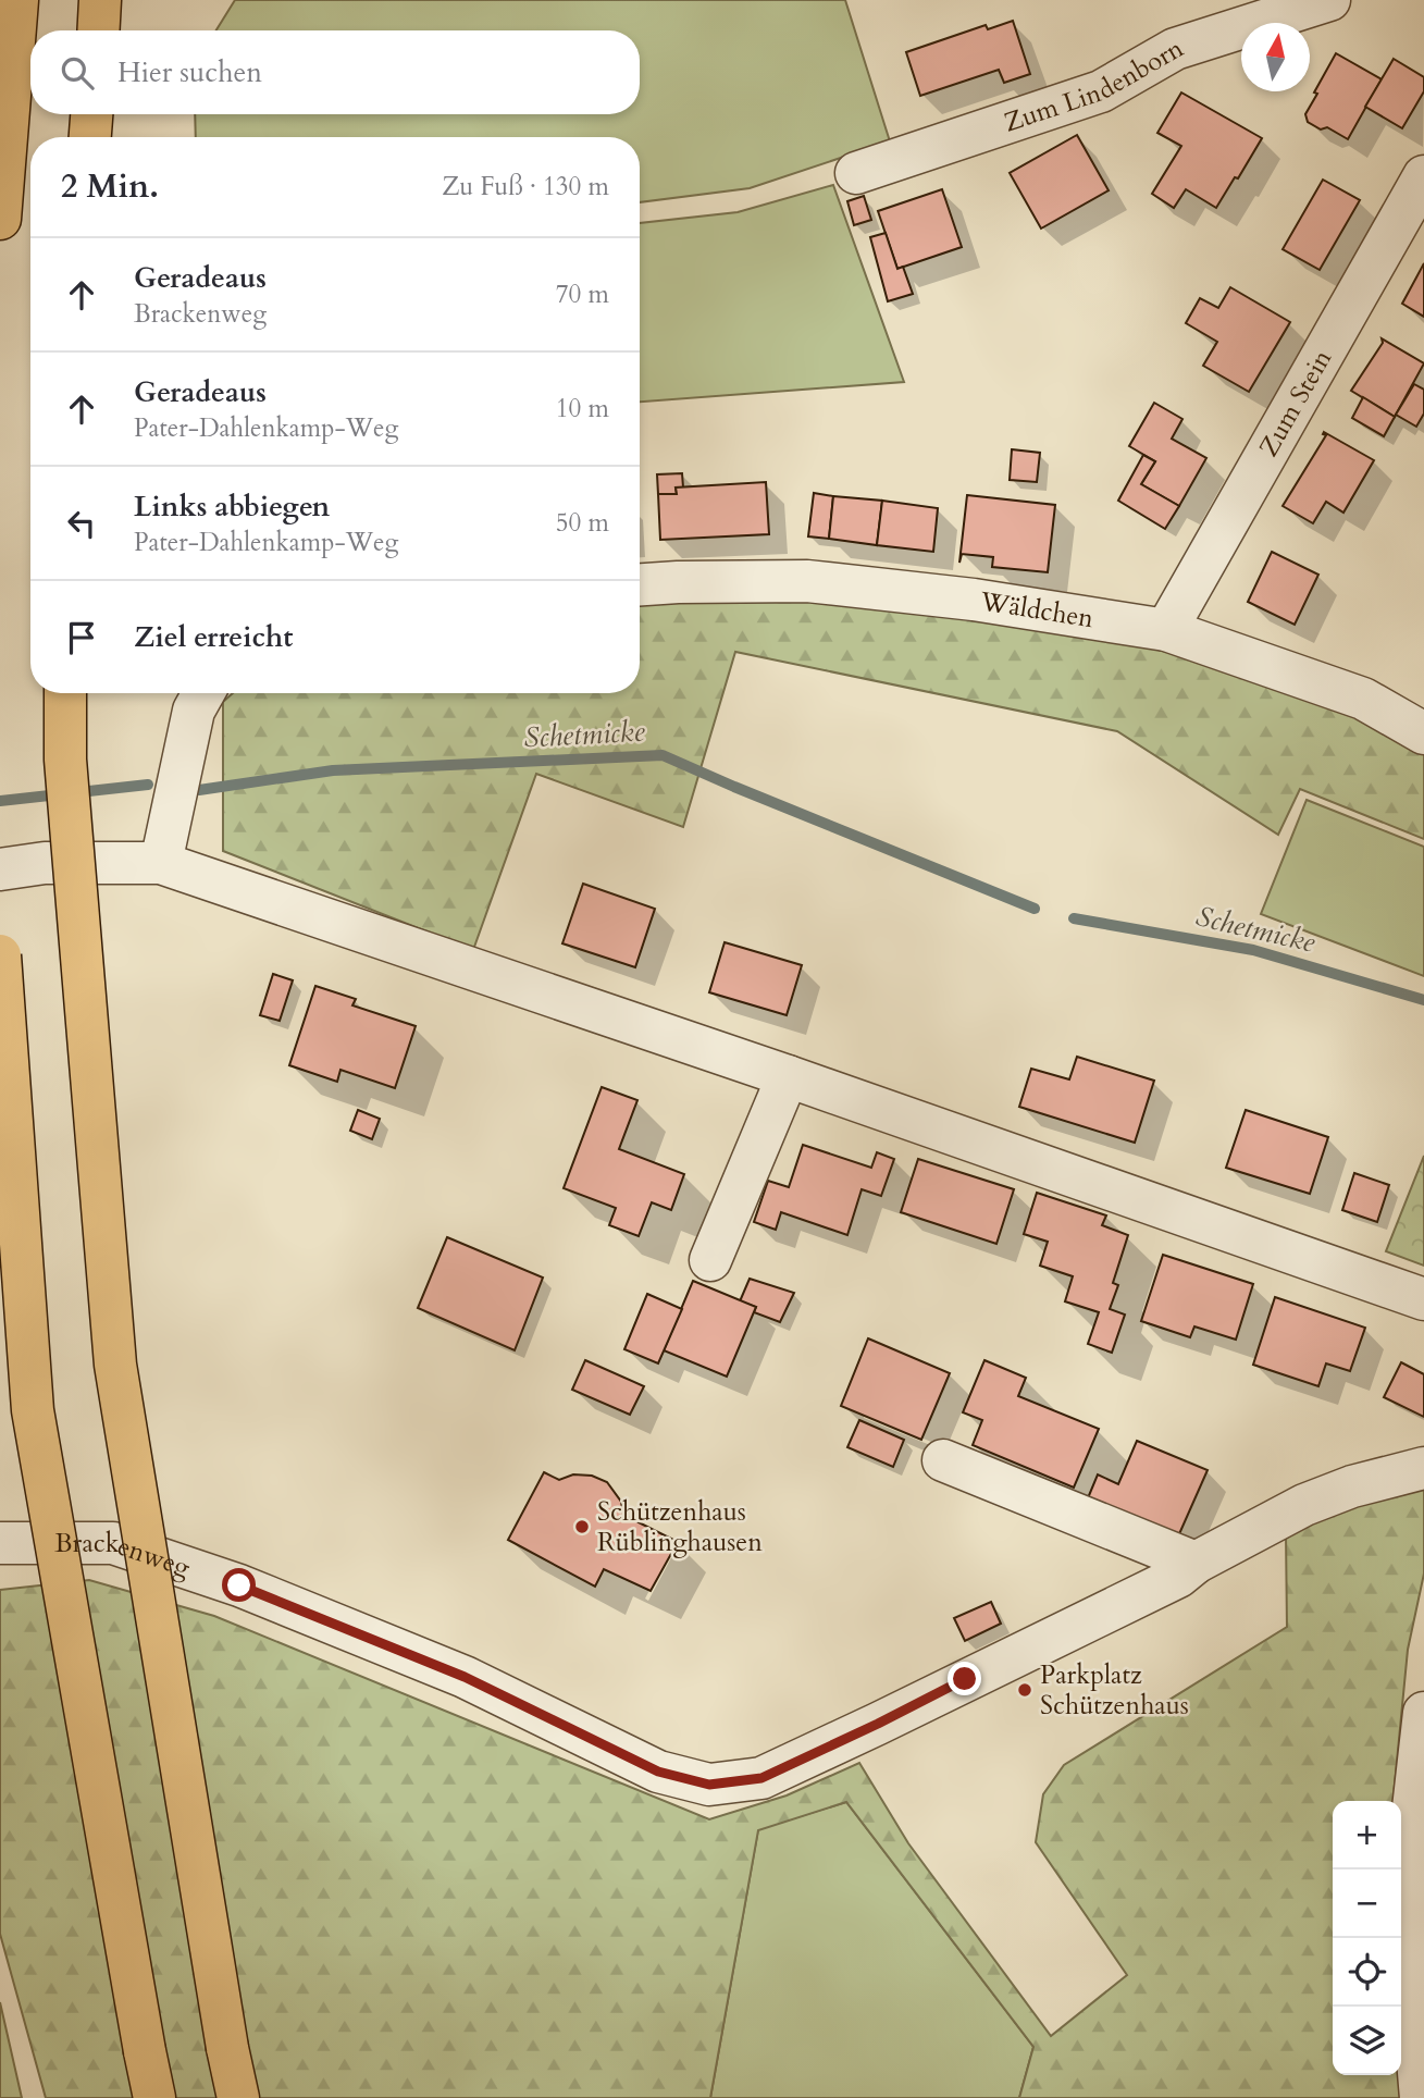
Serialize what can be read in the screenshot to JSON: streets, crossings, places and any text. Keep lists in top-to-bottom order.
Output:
{
  "streets": {
    "street": [
      "Zum Lindenborn",
      "Zum Stein",
      "Wäldchen",
      "Brackenweg"
    ]
  },
  "crossings": [
    ["Zum Stein", "Wäldchen"]
  ],
  "water": ["Schetmicke"],
  "places": ["Schützenhaus Rüblinghausen", "Parkplatz Schützenhaus"],
  "north": "top",
  "page": {
    "search": "Hier suchen",
    "heading": ["2 Min.", "Zu Fuß · 130 m"],
    "list": [
      ["Geradeaus", "Brackenweg", "70 m"],
      ["Geradeaus", "Pater-Dahlenkamp-Weg", "10 m"],
      ["Links abbiegen", "Pater-Dahlenkamp-Weg", "50 m"],
      "Ziel erreicht"
    ],
    "map_buttons": ["+", "−"]
  }
}
